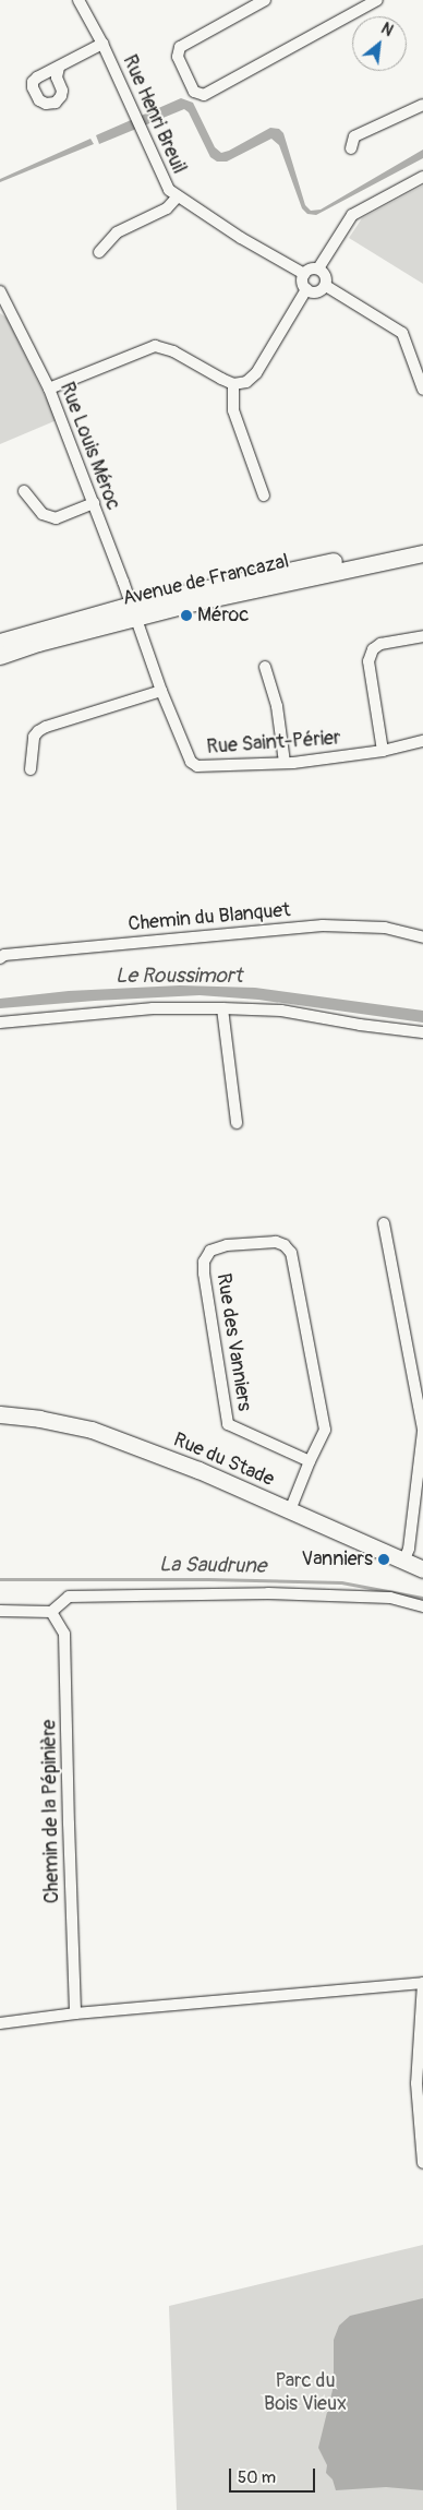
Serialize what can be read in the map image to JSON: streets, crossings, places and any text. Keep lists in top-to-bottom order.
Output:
{
  "streets": {
    "main road": ["Avenue de Francazal", "Rue du Stade"],
    "street": [
      "Rue Henri Breuil",
      "Rue Louis Méroc",
      "Rue Saint-Périer",
      "Chemin du Blanquet",
      "Rue des Vanniers",
      "Chemin de la Pépinière"
    ]
  },
  "crossings": [
    ["Rue Louis Méroc", "Avenue de Francazal"],
    ["Rue Louis Méroc", "Rue Saint-Périer"],
    ["Avenue de Francazal", "Rue Saint-Périer"],
    ["Rue des Vanniers", "Rue du Stade"]
  ],
  "water": ["Le Roussimort", "La Saudrune"],
  "parks": ["Parc du Bois Vieux"],
  "places": ["Méroc", "Vanniers"],
  "scale_bar": "50 m",
  "north": "top right"
}
